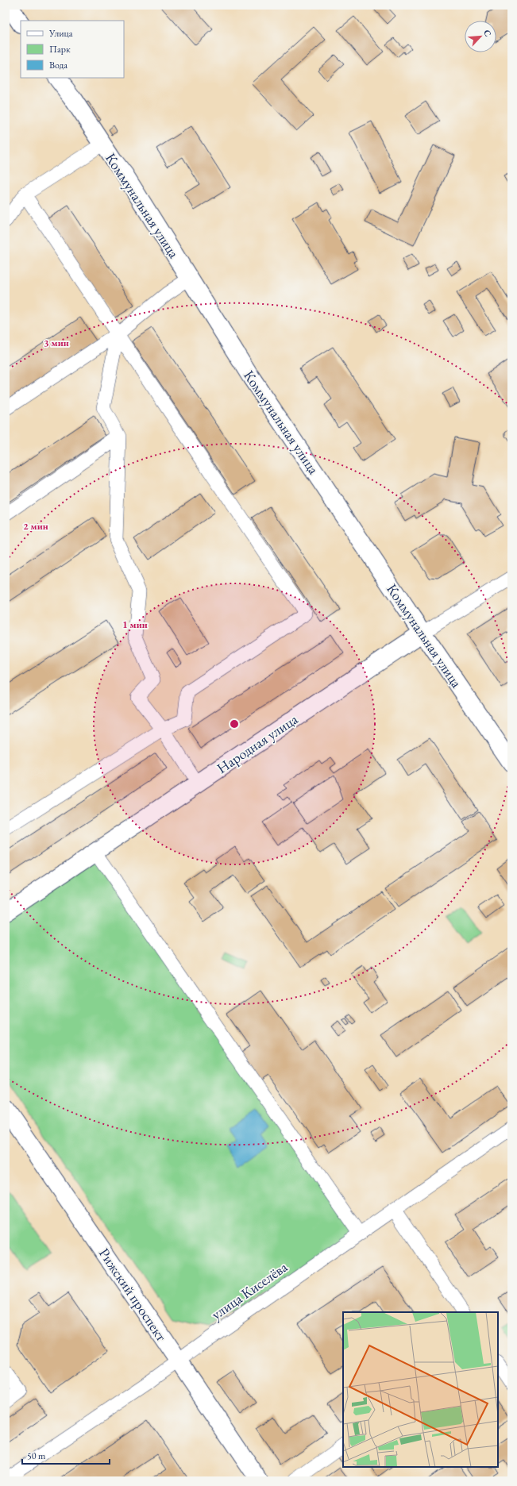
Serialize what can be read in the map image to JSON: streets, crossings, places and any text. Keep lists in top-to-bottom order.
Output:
{
  "streets": {
    "main road": ["Коммунальная улица", "Народная улица", "Рижский проспект"],
    "street": ["улица Киселёва"]
  },
  "crossings": [
    ["Коммунальная улица", "Народная улица"],
    ["улица Киселёва", "Рижский проспект"]
  ],
  "legend": ["Улица", "Парк", "Вода"],
  "scale_bar": "50 m",
  "north": "top right",
  "rings": ["3 мин", "2 мин", "1 мин"]
}
